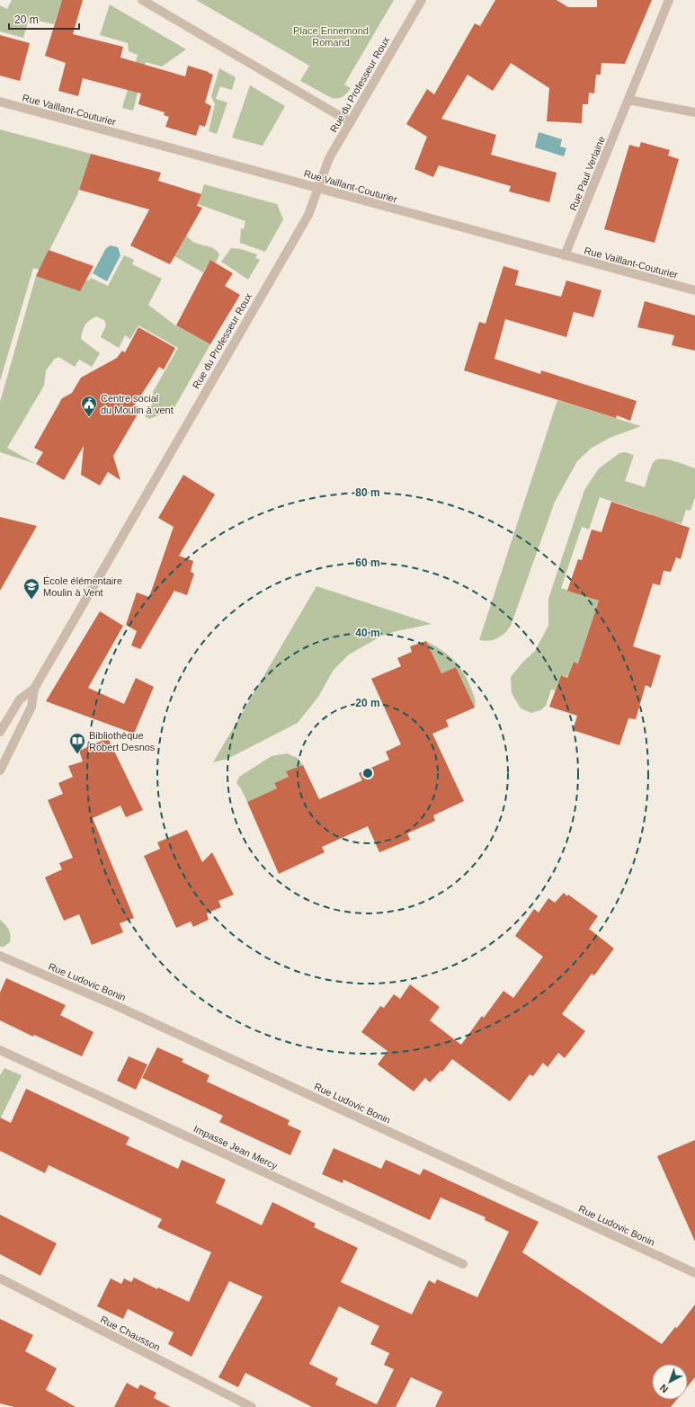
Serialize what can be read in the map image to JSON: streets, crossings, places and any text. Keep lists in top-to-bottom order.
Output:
{
  "streets": {
    "street": [
      "Rue du Professeur Roux",
      "Rue Vaillant-Couturier",
      "Rue Paul Verlaine",
      "Rue Ludovic Bonin",
      "Impasse Jean Mercy",
      "Rue Chausson"
    ]
  },
  "crossings": [
    ["Rue du Professeur Roux", "Rue Vaillant-Couturier"],
    ["Rue Vaillant-Couturier", "Rue Paul Verlaine"]
  ],
  "parks": ["Place Ennemond Romand"],
  "places": {
    "public building": ["Centre social du Moulin à vent"],
    "school or university": ["École élémentaire Moulin à Vent"],
    "library": ["Bibliothèque Robert Desnos"]
  },
  "scale_bar": "20 m",
  "north": "bottom left",
  "rings": [
    "80 m",
    "60 m",
    "40 m",
    "20 m"
  ]
}
